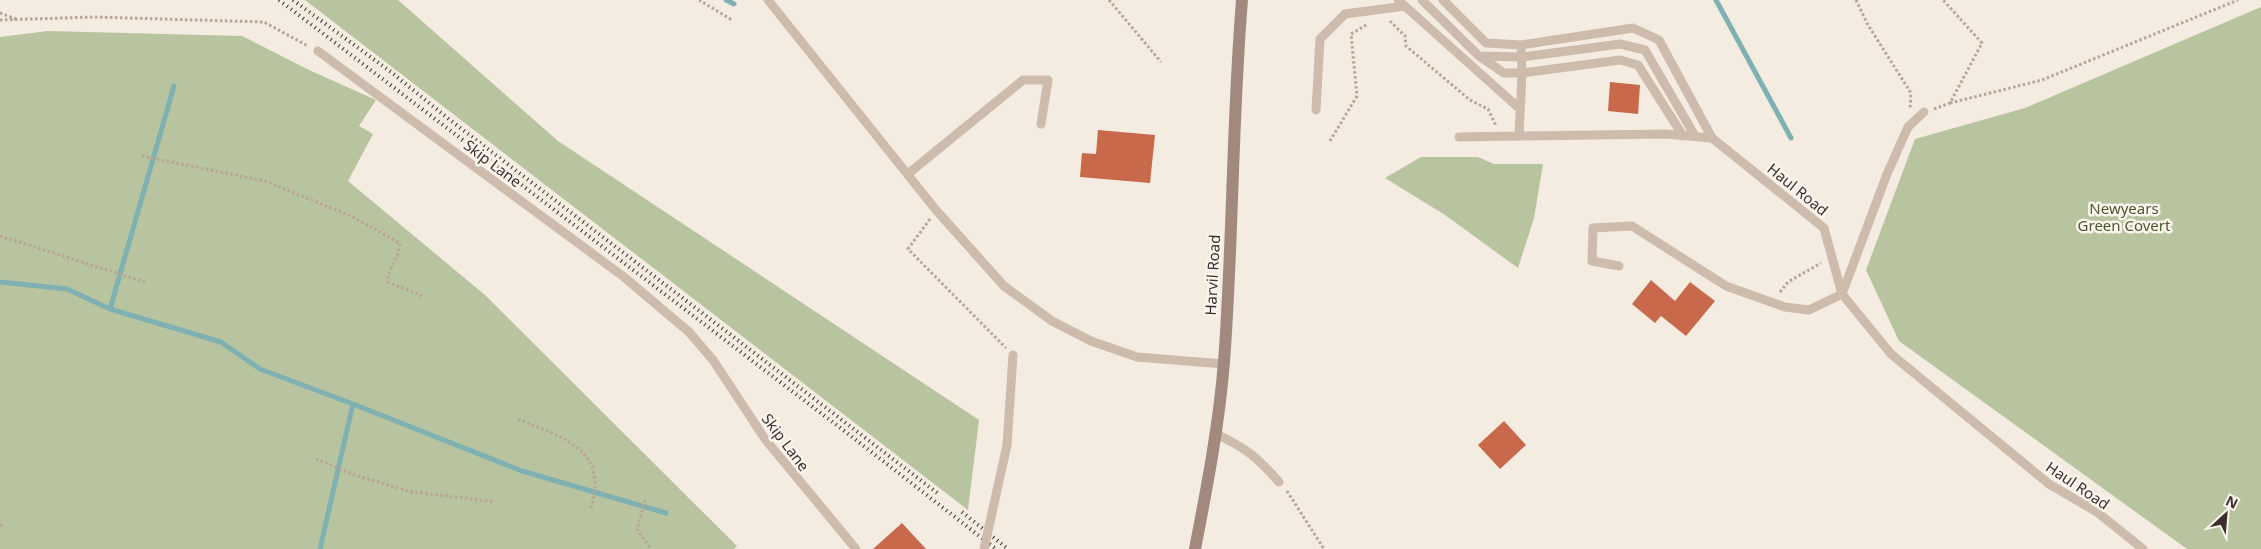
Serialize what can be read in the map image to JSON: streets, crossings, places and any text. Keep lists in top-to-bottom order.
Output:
{
  "streets": {
    "street": ["Harvil Road"],
    "lane": ["Skip Lane", "Haul Road"]
  },
  "parks": ["Newyears Green Covert"],
  "north": "top right"
}
